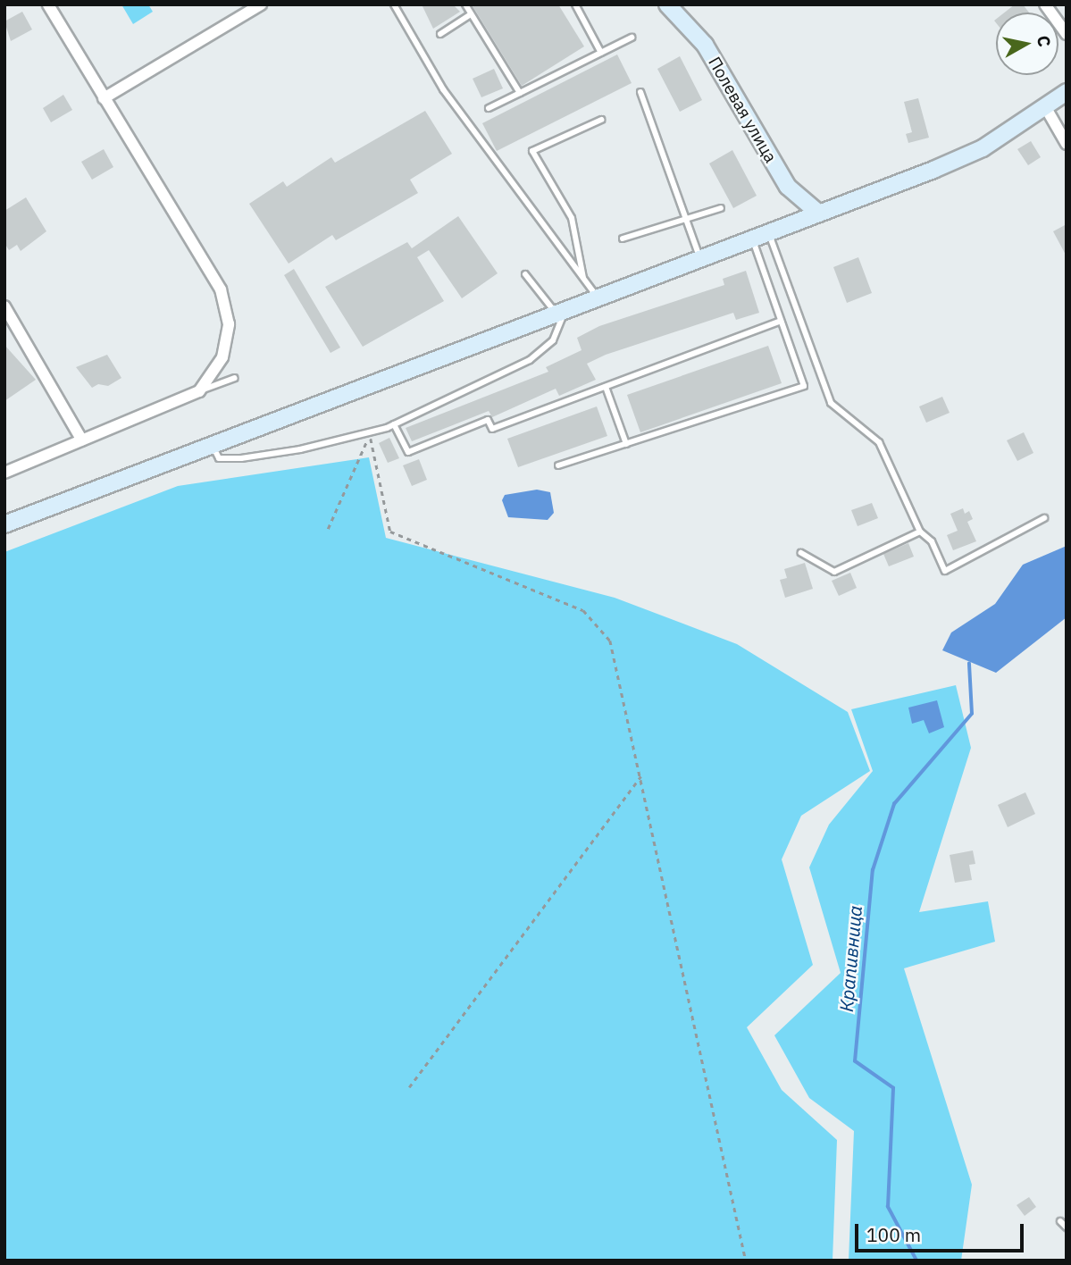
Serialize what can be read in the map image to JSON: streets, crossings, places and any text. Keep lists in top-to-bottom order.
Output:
{
  "streets": {
    "street": ["Полевая улица"]
  },
  "water": ["Крапивница"],
  "scale_bar": "100 m",
  "north": "right"
}
